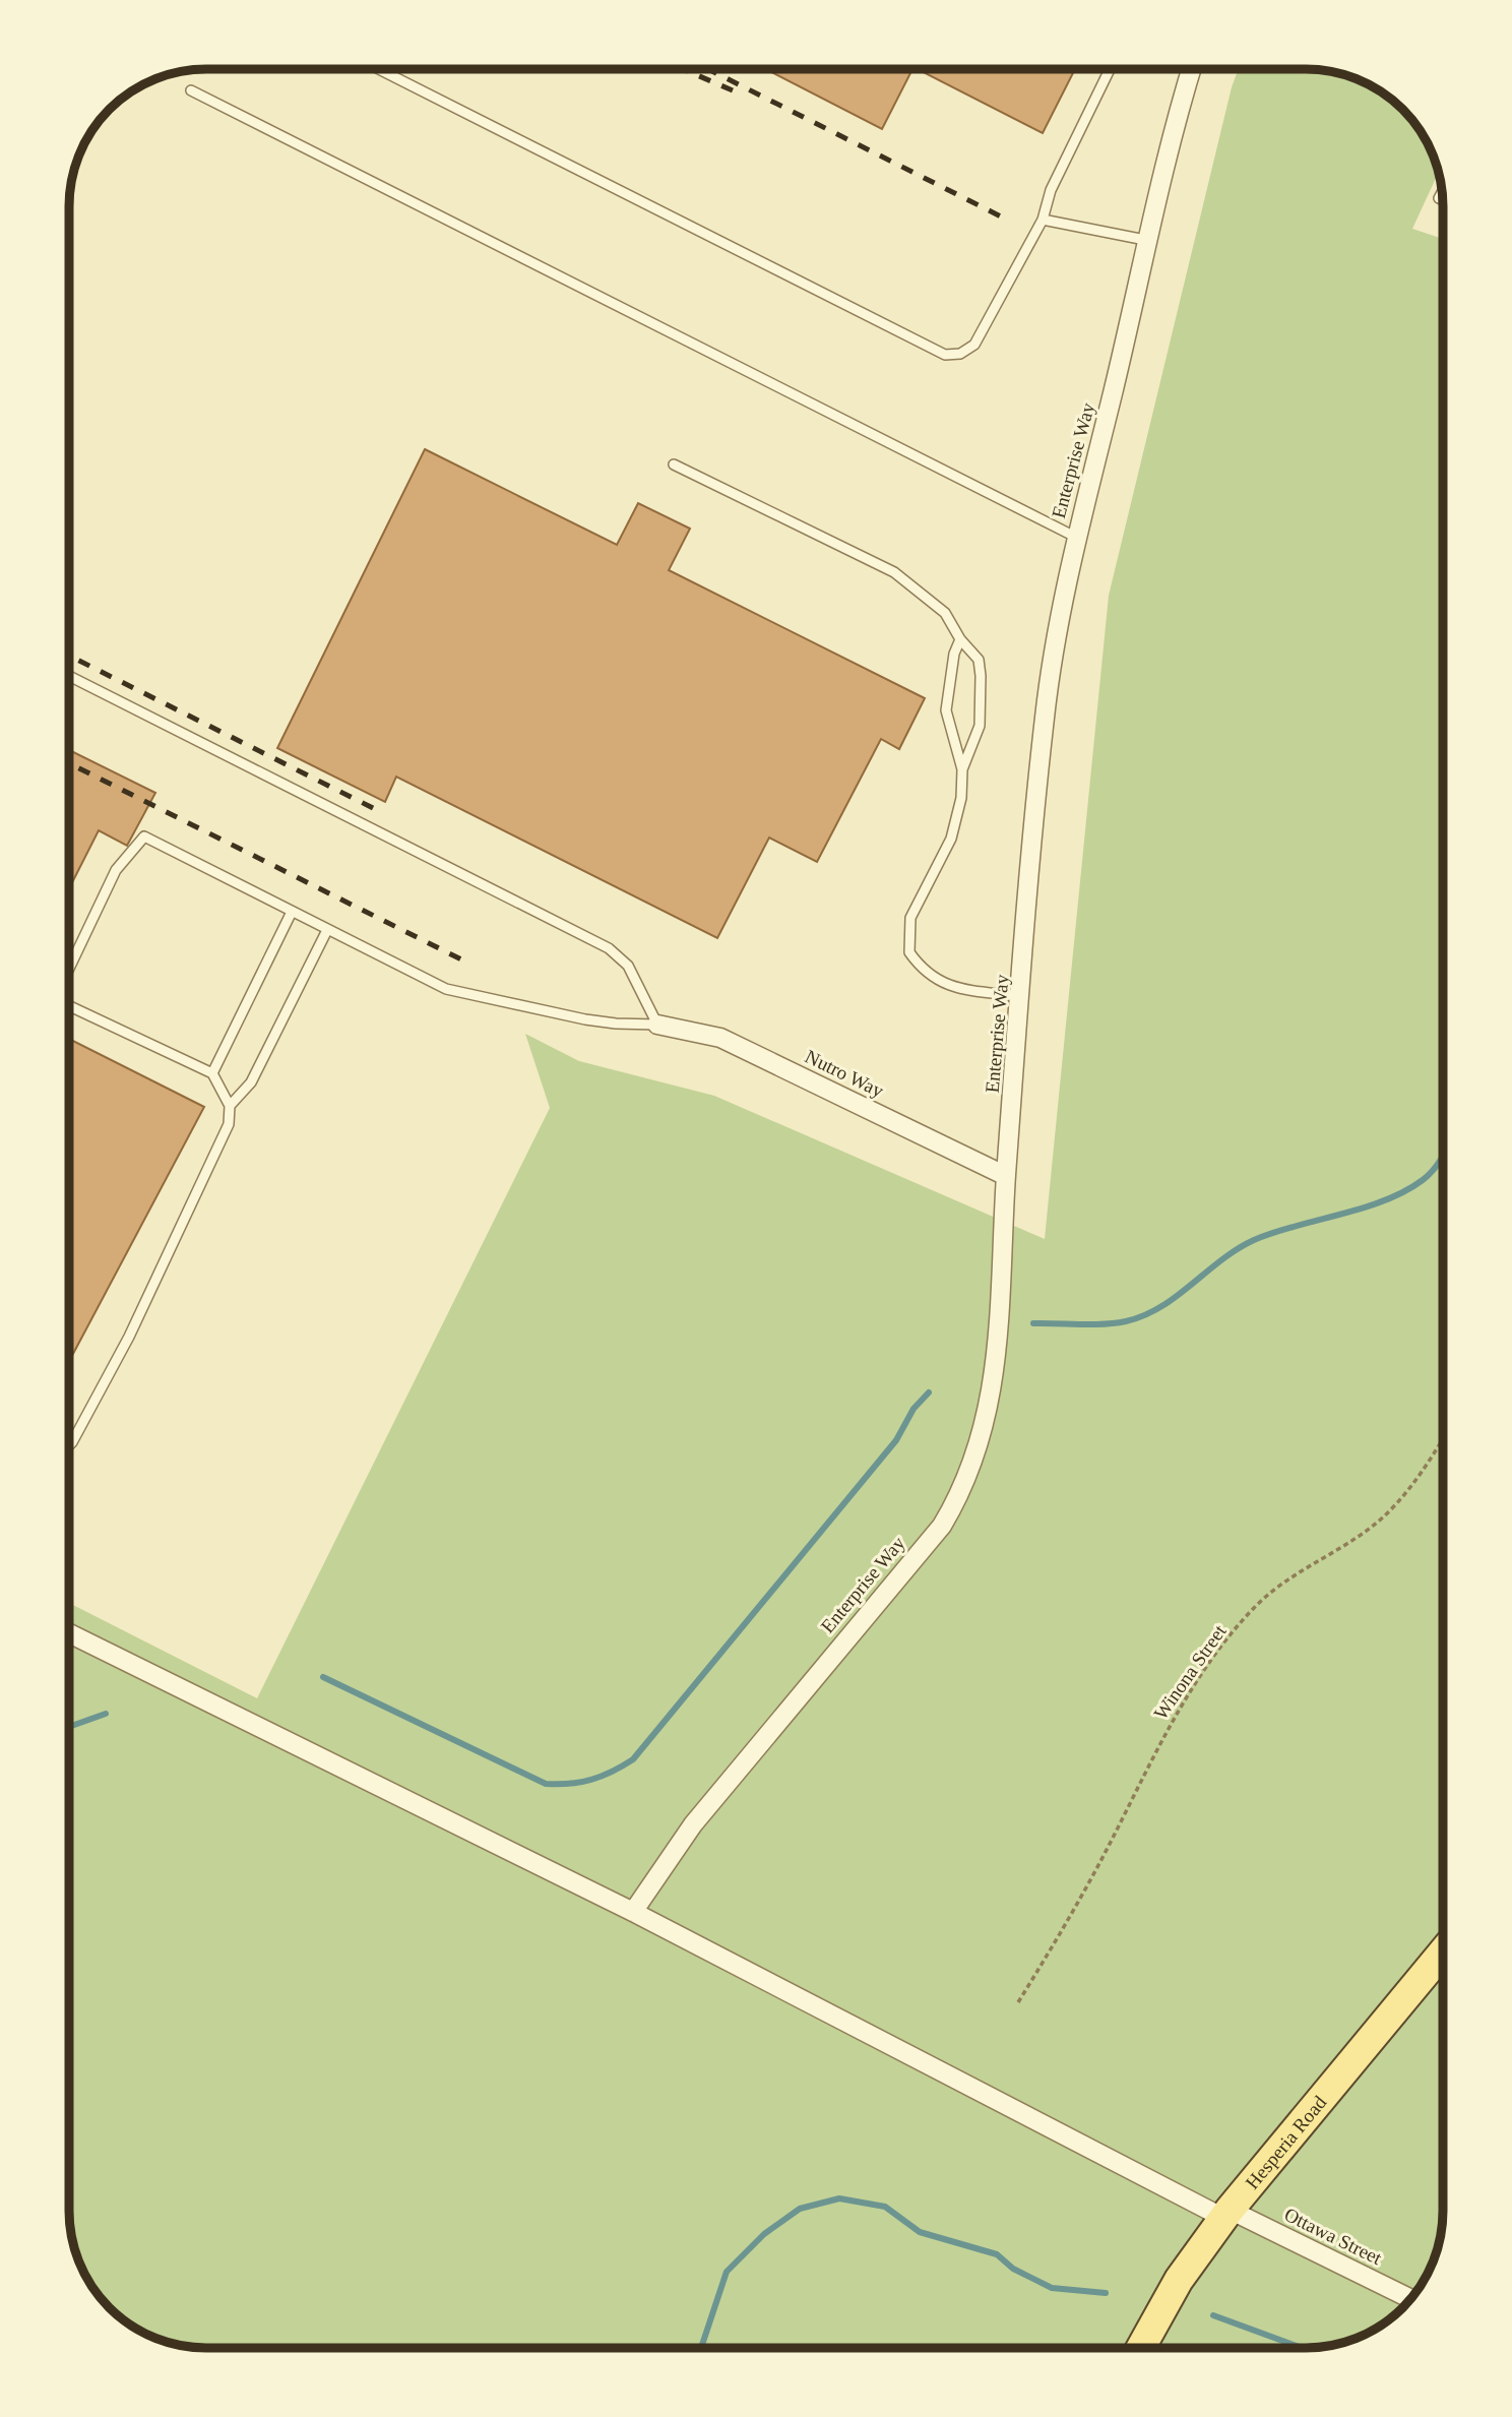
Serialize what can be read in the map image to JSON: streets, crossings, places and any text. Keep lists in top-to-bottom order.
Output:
{
  "streets": {
    "main road": ["Hesperia Road"],
    "street": ["Enterprise Way", "Nutro Way", "Ottawa Street"],
    "path": ["Winona Street"]
  },
  "crossings": [
    ["Enterprise Way", "Nutro Way"],
    ["Enterprise Way", "Ottawa Street"],
    ["Hesperia Road", "Ottawa Street"]
  ]
}
